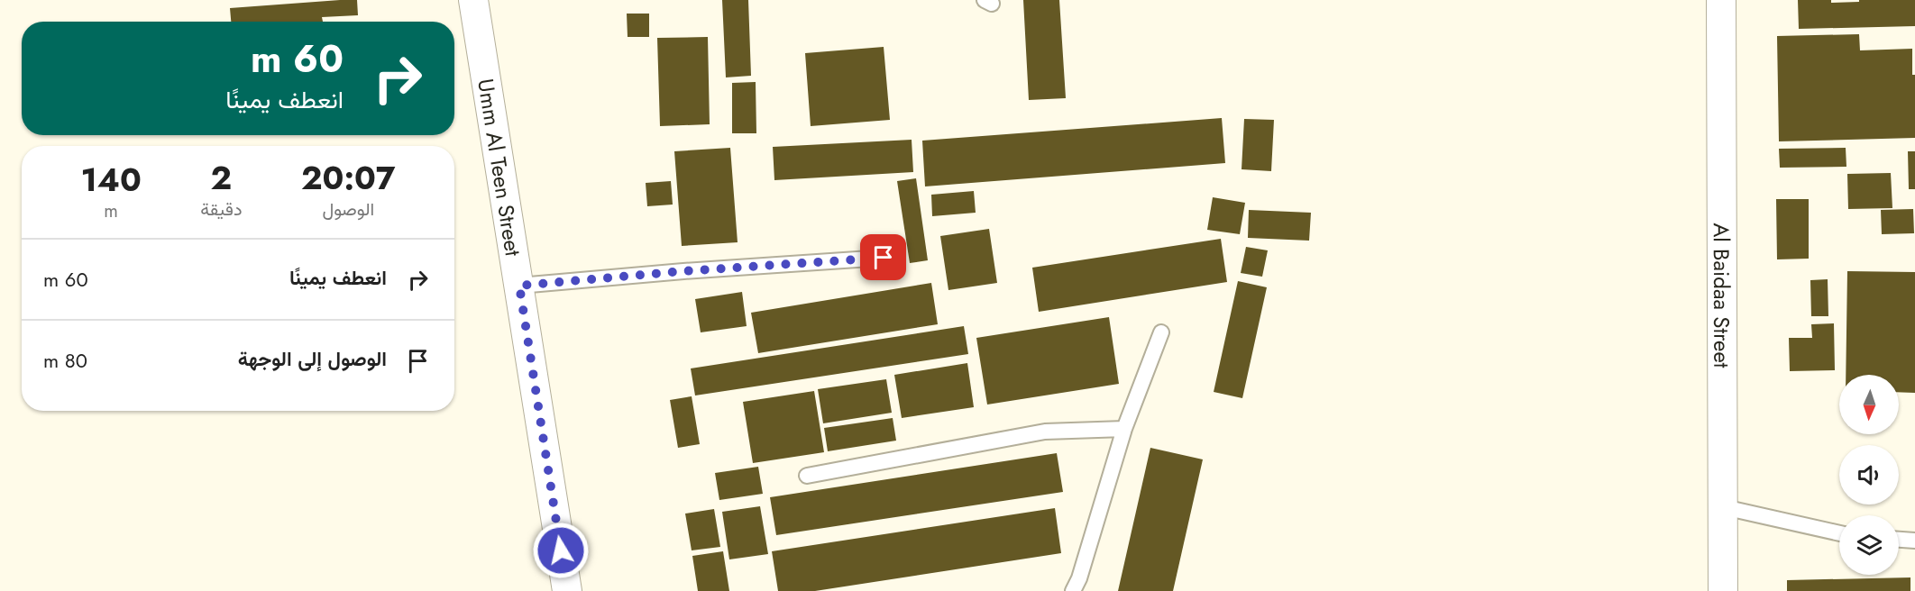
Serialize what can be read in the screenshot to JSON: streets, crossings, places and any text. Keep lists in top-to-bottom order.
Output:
{
  "streets": {
    "street": ["Umm Al Teen Street", "Al Baidaa Street"]
  },
  "north": "bottom",
  "page": {
    "turn": ["60 m", "انعطف يمينًا"],
    "eta": [
      "20:07",
      "الوصول",
      "2",
      "دقيقة",
      "140",
      "m"
    ],
    "list": [
      {
        "name": "انعطف يمينًا",
        "value": "60 m"
      },
      {
        "name": "الوصول إلى الوجهة",
        "value": "80 m"
      }
    ]
  }
}
